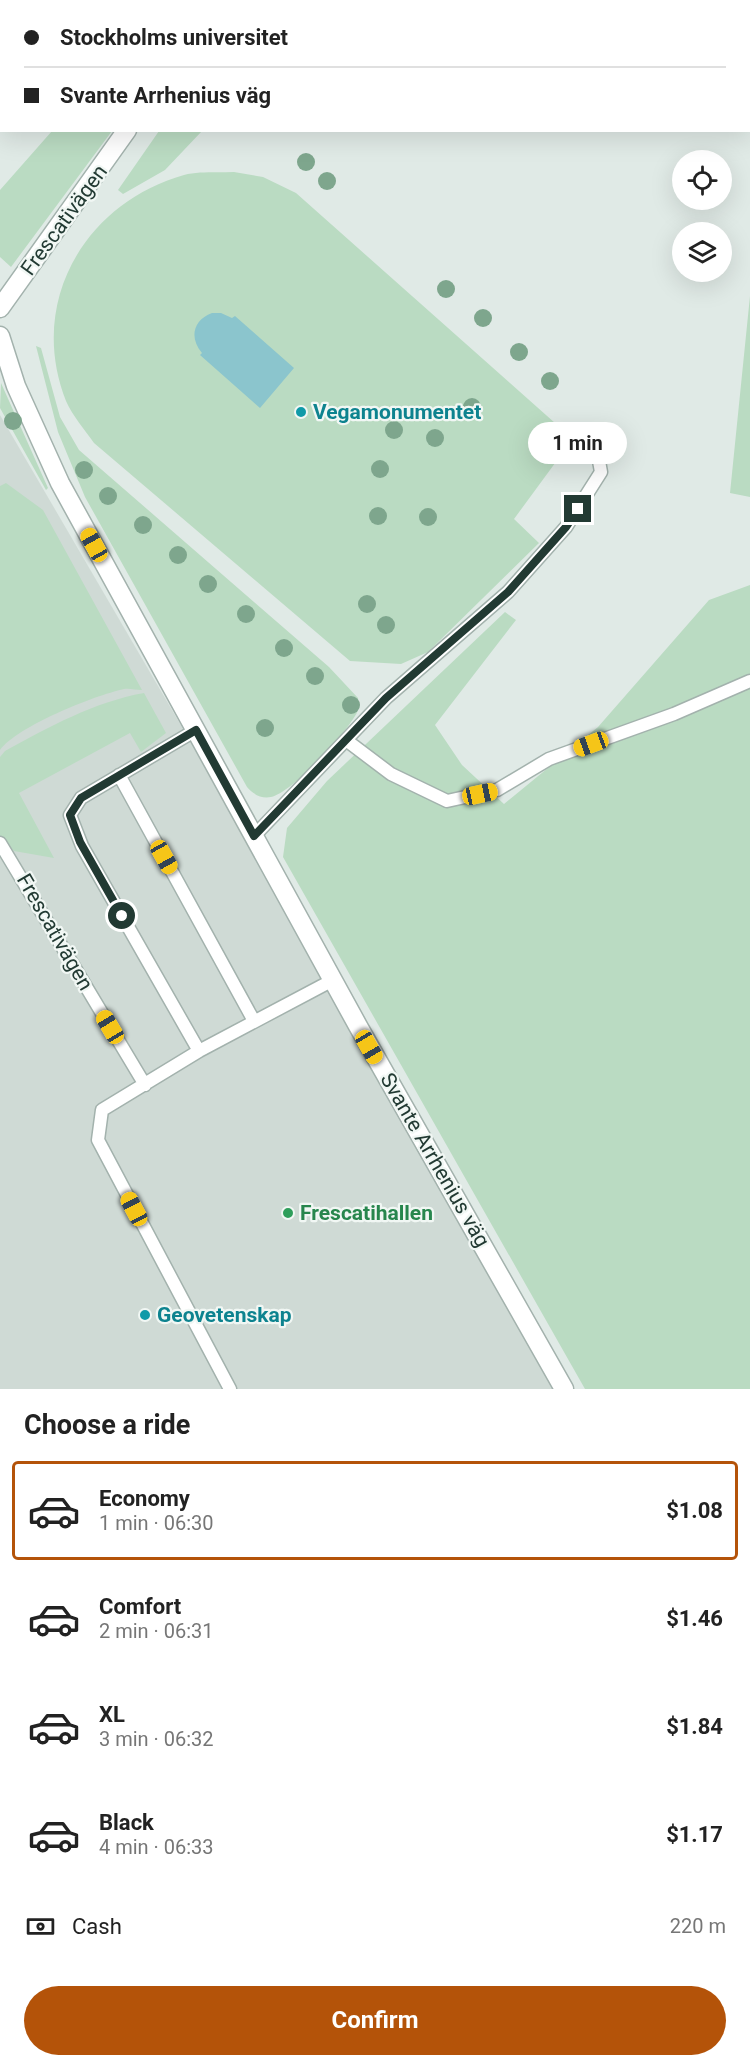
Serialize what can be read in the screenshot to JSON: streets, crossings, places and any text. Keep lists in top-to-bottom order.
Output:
{
  "streets": {
    "street": ["Frescativägen", "Svante Arrhenius väg"]
  },
  "places": ["Vegamonumentet", "Frescatihallen", "Geovetenskap"],
  "page": {
    "banner": ["Stockholms universitet", "Svante Arrhenius väg"],
    "bubble": "1 min",
    "heading": "Choose a ride",
    "list": [
      {
        "name": "Economy",
        "note": "1 min · 06:30",
        "value": "$1.08"
      },
      {
        "name": "Comfort",
        "note": "2 min · 06:31",
        "value": "$1.46"
      },
      {
        "name": "XL",
        "note": "3 min · 06:32",
        "value": "$1.84"
      },
      {
        "name": "Black",
        "note": "4 min · 06:33",
        "value": "$1.17"
      }
    ],
    "pay": ["Cash", "220 m"],
    "buttons": "Confirm"
  }
}
